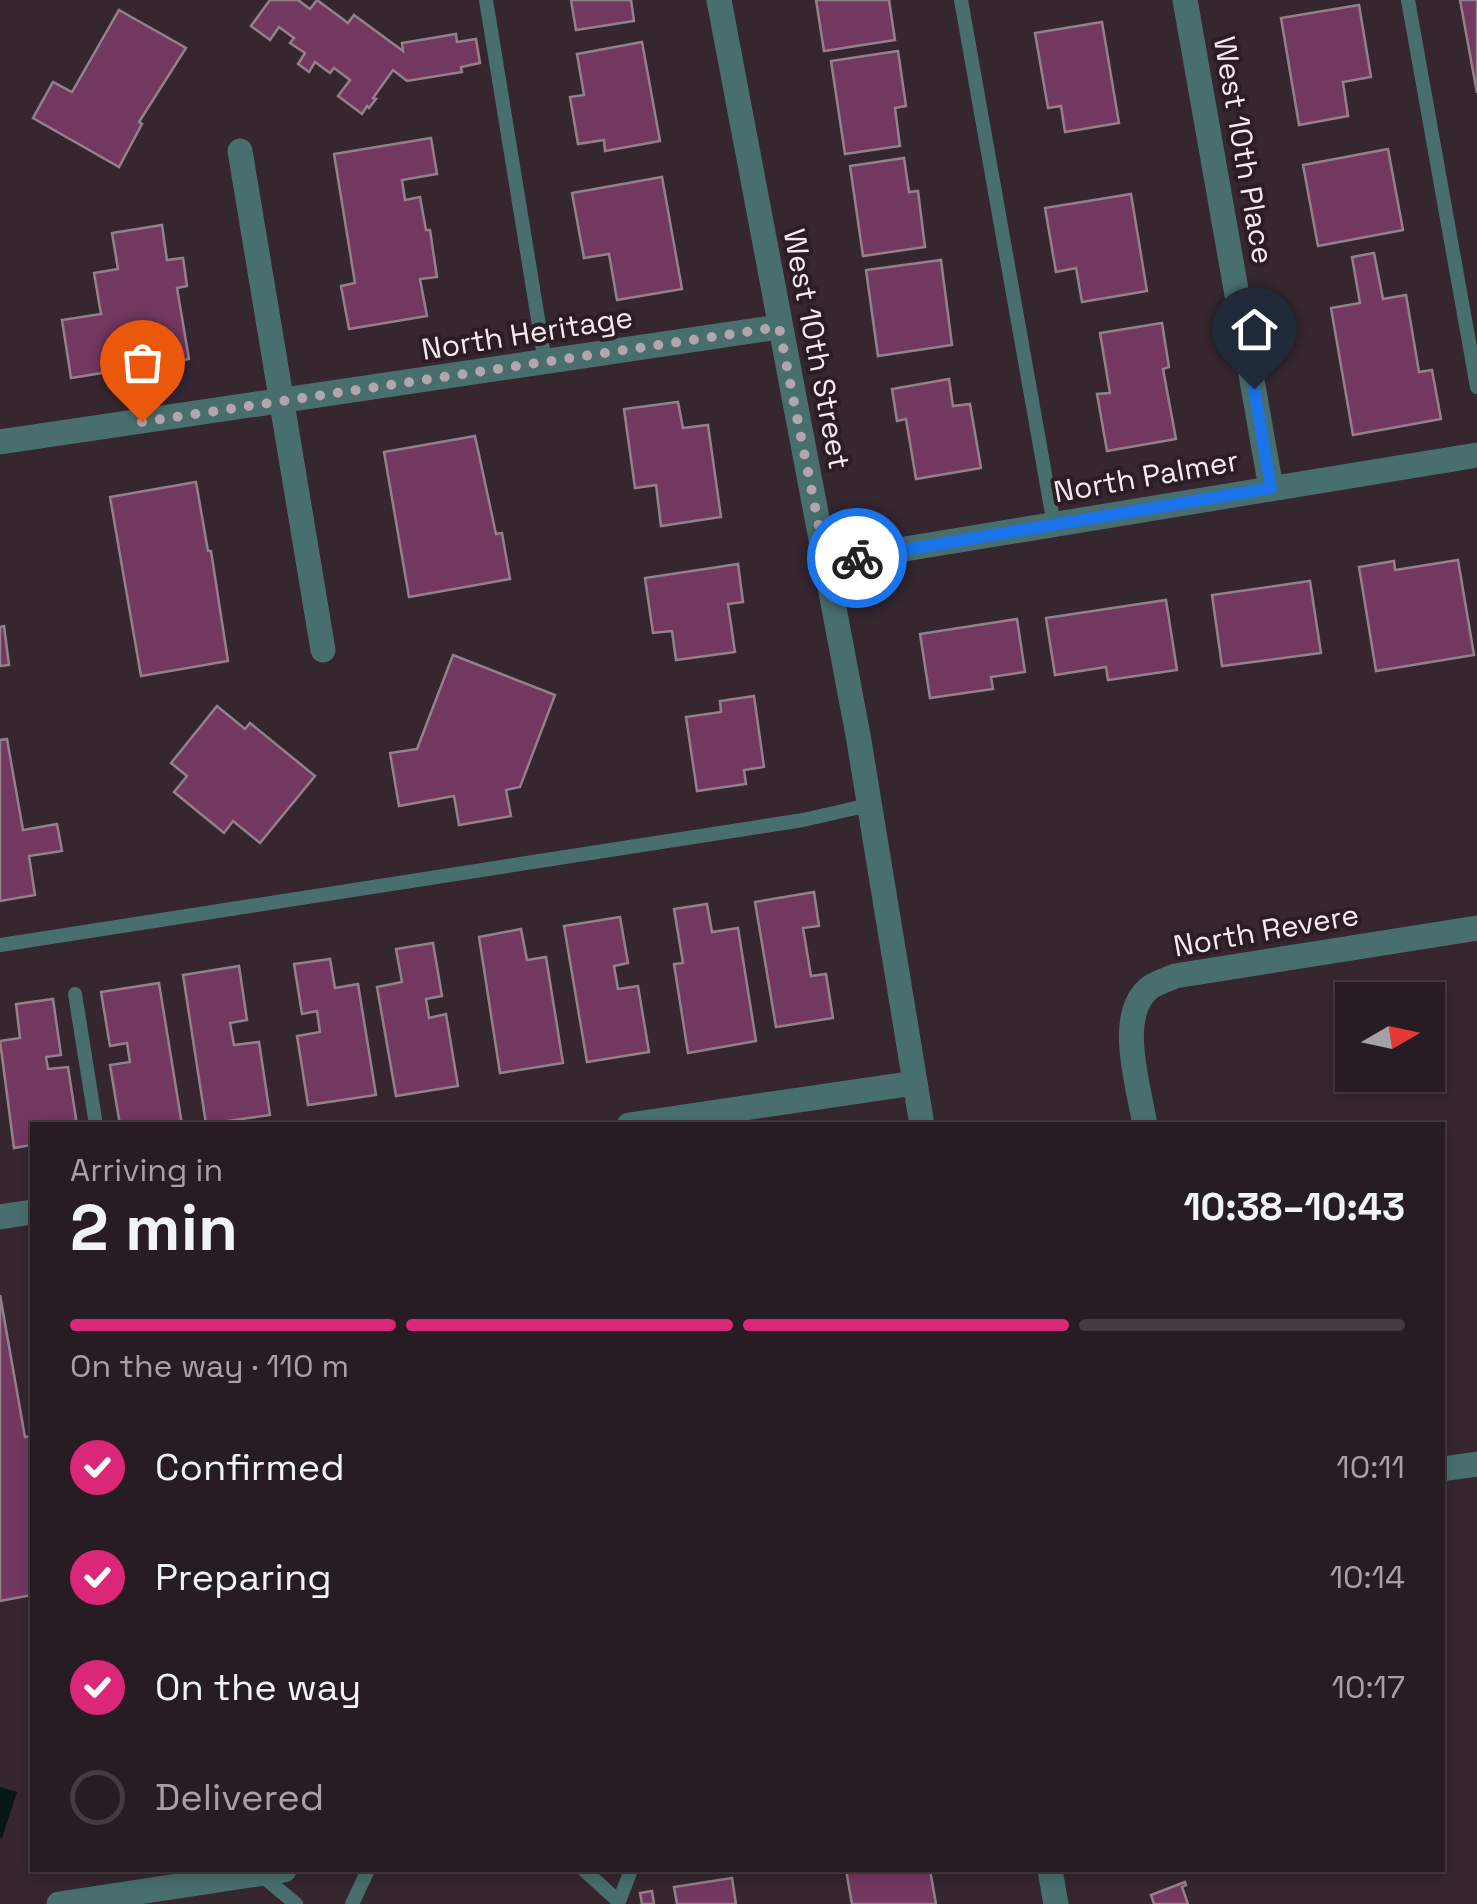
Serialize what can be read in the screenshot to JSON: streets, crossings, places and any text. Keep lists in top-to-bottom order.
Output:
{
  "streets": {
    "street": [
      "West 10th Place",
      "North Heritage",
      "West 10th Street",
      "North Palmer",
      "North Revere"
    ]
  },
  "crossings": [
    ["West 10th Place", "North Palmer"],
    ["North Heritage", "West 10th Street"],
    ["West 10th Street", "North Palmer"]
  ],
  "north": "right",
  "page": {
    "heading": ["2 min", "Arriving in", "10:38–10:43"],
    "bar": "On the way · 110 m",
    "list": [
      ["Confirmed", "10:11"],
      ["Preparing", "10:14"],
      ["On the way", "10:17"],
      "Delivered"
    ]
  }
}
